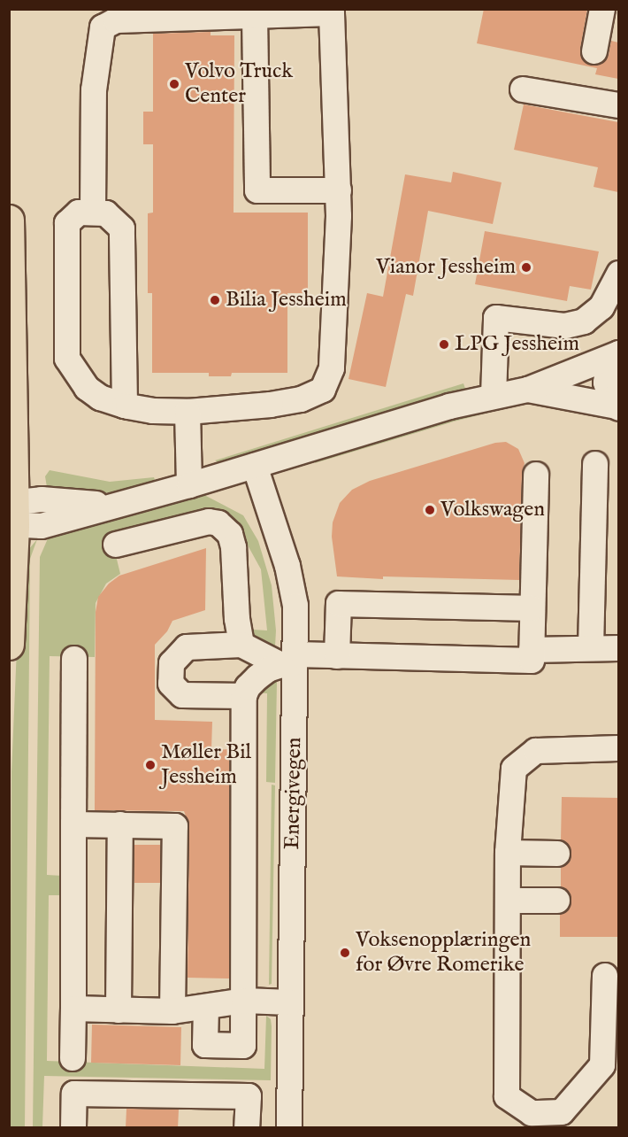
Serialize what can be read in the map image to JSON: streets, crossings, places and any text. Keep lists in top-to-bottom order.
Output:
{
  "streets": {
    "street": ["Energivegen"]
  },
  "places": [
    "Volvo Truck Center",
    "Vianor Jessheim",
    "Bilia Jessheim",
    "LPG Jessheim",
    "Volkswagen",
    "Møller Bil Jessheim",
    "Voksenopplæringen for Øvre Romerike"
  ]
}
